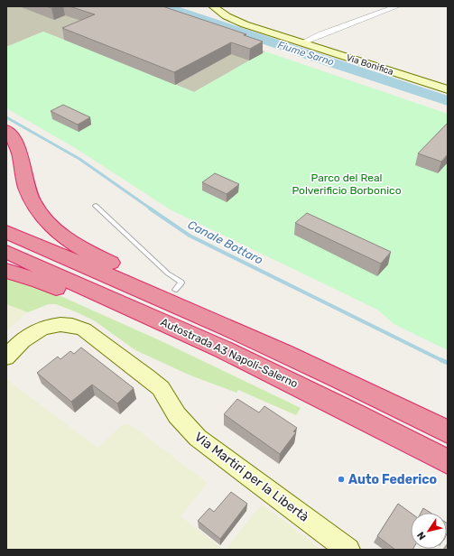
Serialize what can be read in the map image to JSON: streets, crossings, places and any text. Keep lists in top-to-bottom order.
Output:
{
  "streets": {
    "highway": ["Autostrada A3 Napoli-Salerno"],
    "main road": ["Via Bonifica", "Via Martiri per la Libertà"]
  },
  "water": ["Fiume Sarno", "Canale Bottaro"],
  "parks": ["Parco del Real Polverificio Borbonico"],
  "places": ["Auto Federico"],
  "north": "bottom left"
}
